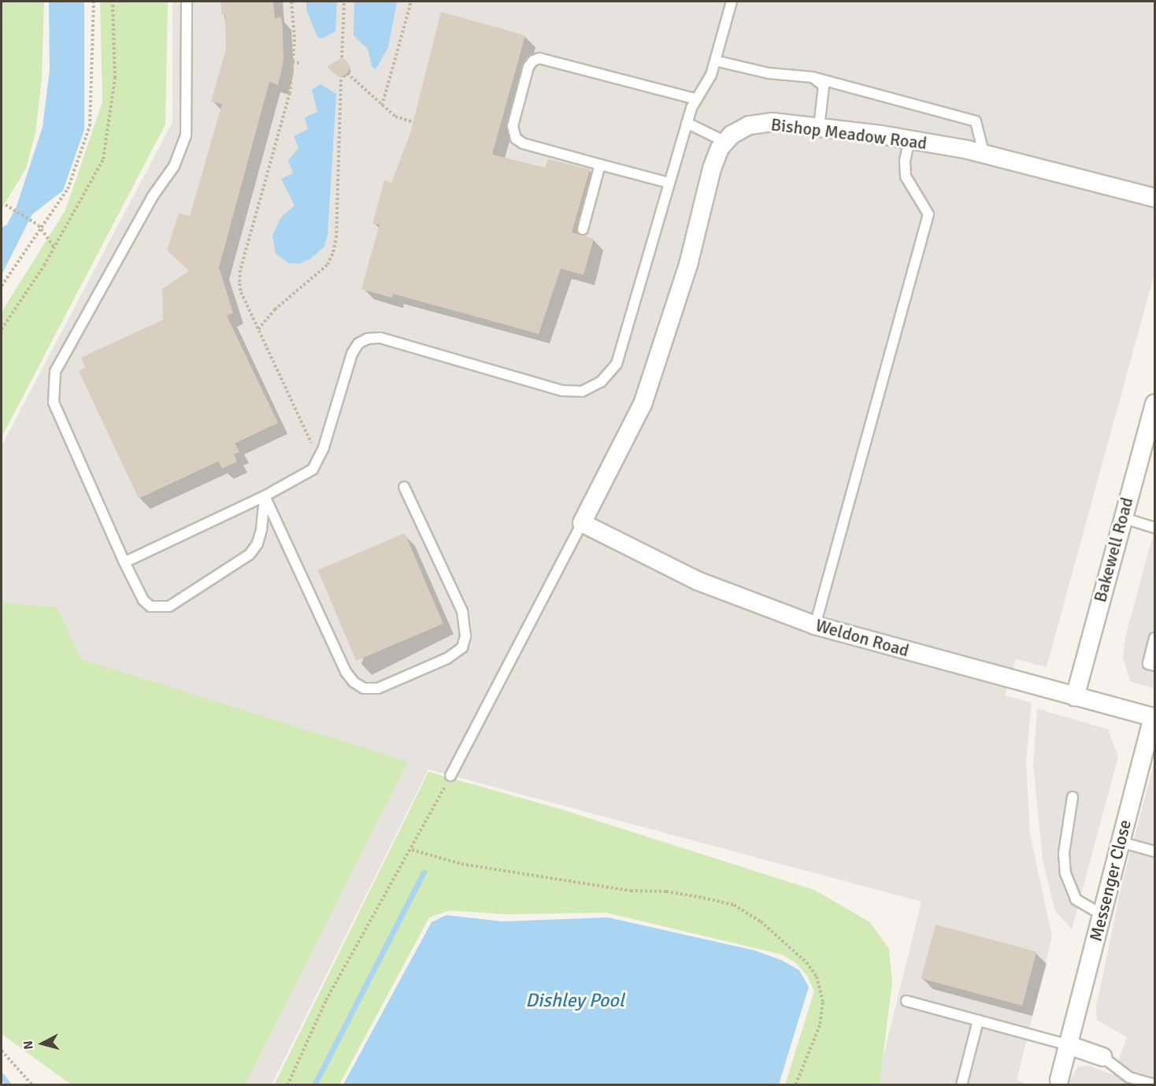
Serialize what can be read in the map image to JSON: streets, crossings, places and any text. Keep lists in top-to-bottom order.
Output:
{
  "streets": {
    "street": [
      "Bishop Meadow Road",
      "Bakewell Road",
      "Weldon Road",
      "Messenger Close"
    ]
  },
  "crossings": [
    ["Bishop Meadow Road", "Weldon Road"],
    ["Bakewell Road", "Weldon Road"],
    ["Weldon Road", "Messenger Close"]
  ],
  "water": ["Dishley Pool"],
  "north": "left"
}
